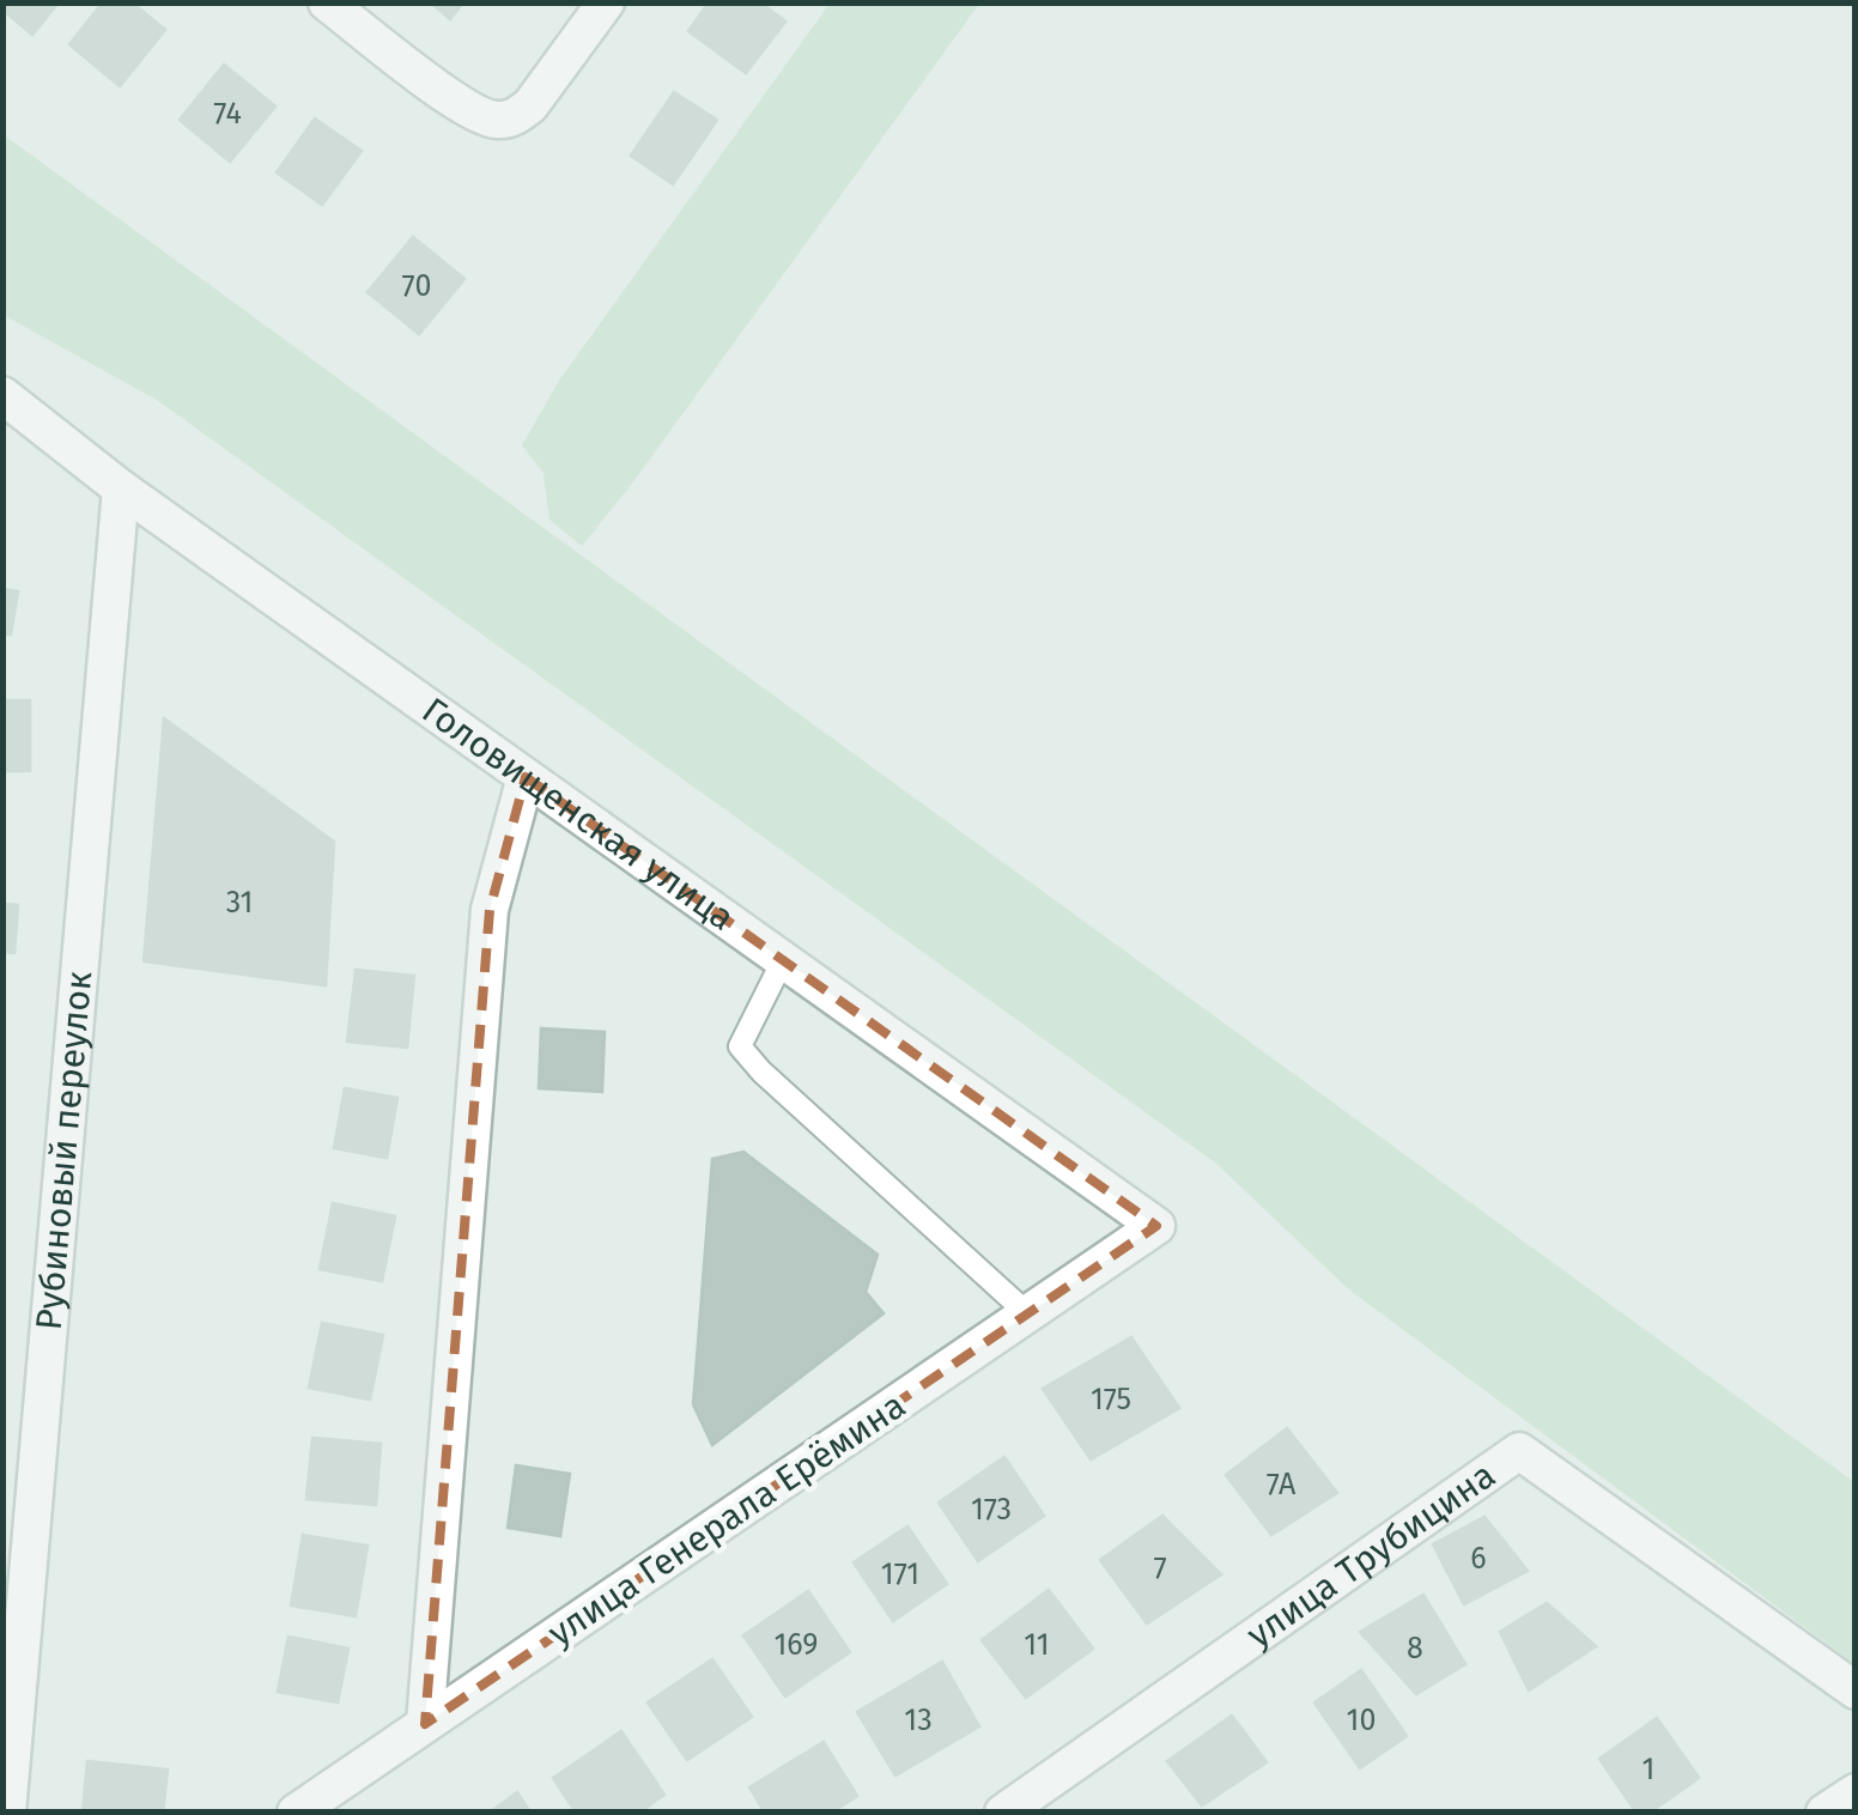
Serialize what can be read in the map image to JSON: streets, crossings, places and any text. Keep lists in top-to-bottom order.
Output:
{
  "streets": {
    "street": [
      "Головищенская улица",
      "Рубиновый переулок",
      "улица Генерала Ерёмина",
      "улица Трубицина"
    ]
  },
  "crossings": [
    ["Головищенская улица", "Рубиновый переулок"],
    ["Головищенская улица", "улица Генерала Ерёмина"]
  ],
  "house_numbers": [
    "74",
    "70",
    "31",
    "175",
    "7А",
    "173",
    "6",
    "7",
    "171",
    "169",
    "11",
    "8",
    "13",
    "10",
    "1"
  ]
}
